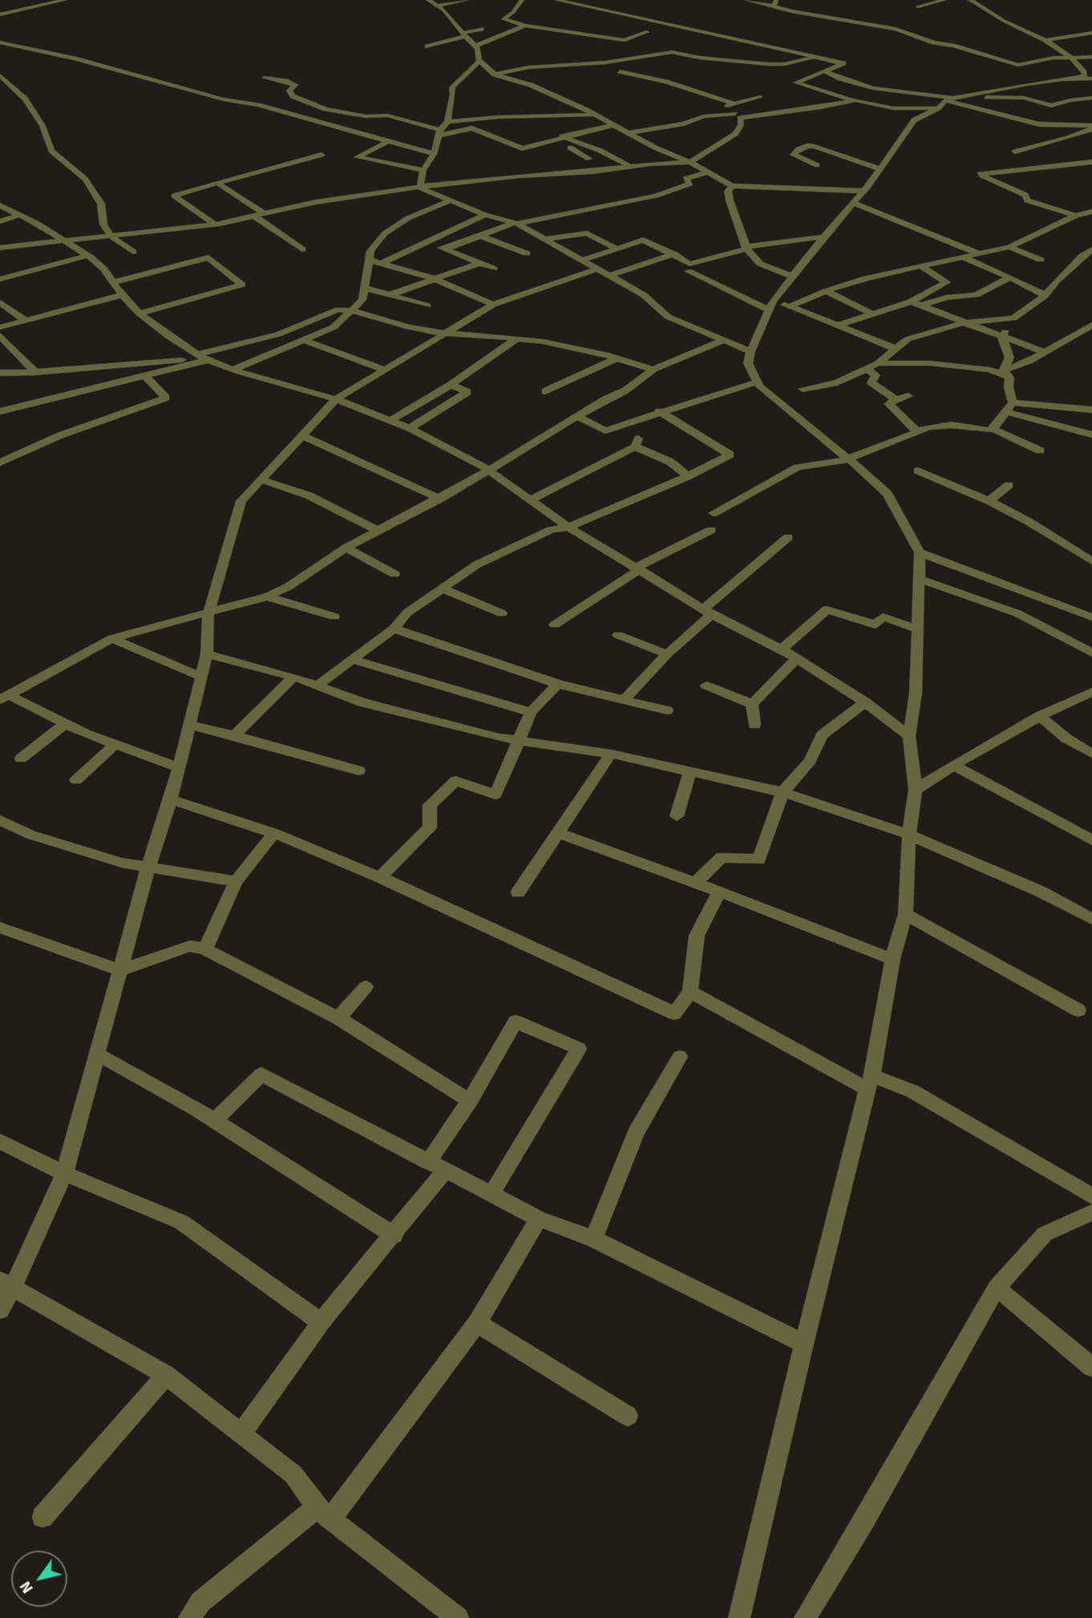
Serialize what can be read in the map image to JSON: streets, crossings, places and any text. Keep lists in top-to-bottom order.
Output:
{
  "north": "bottom left"
}
